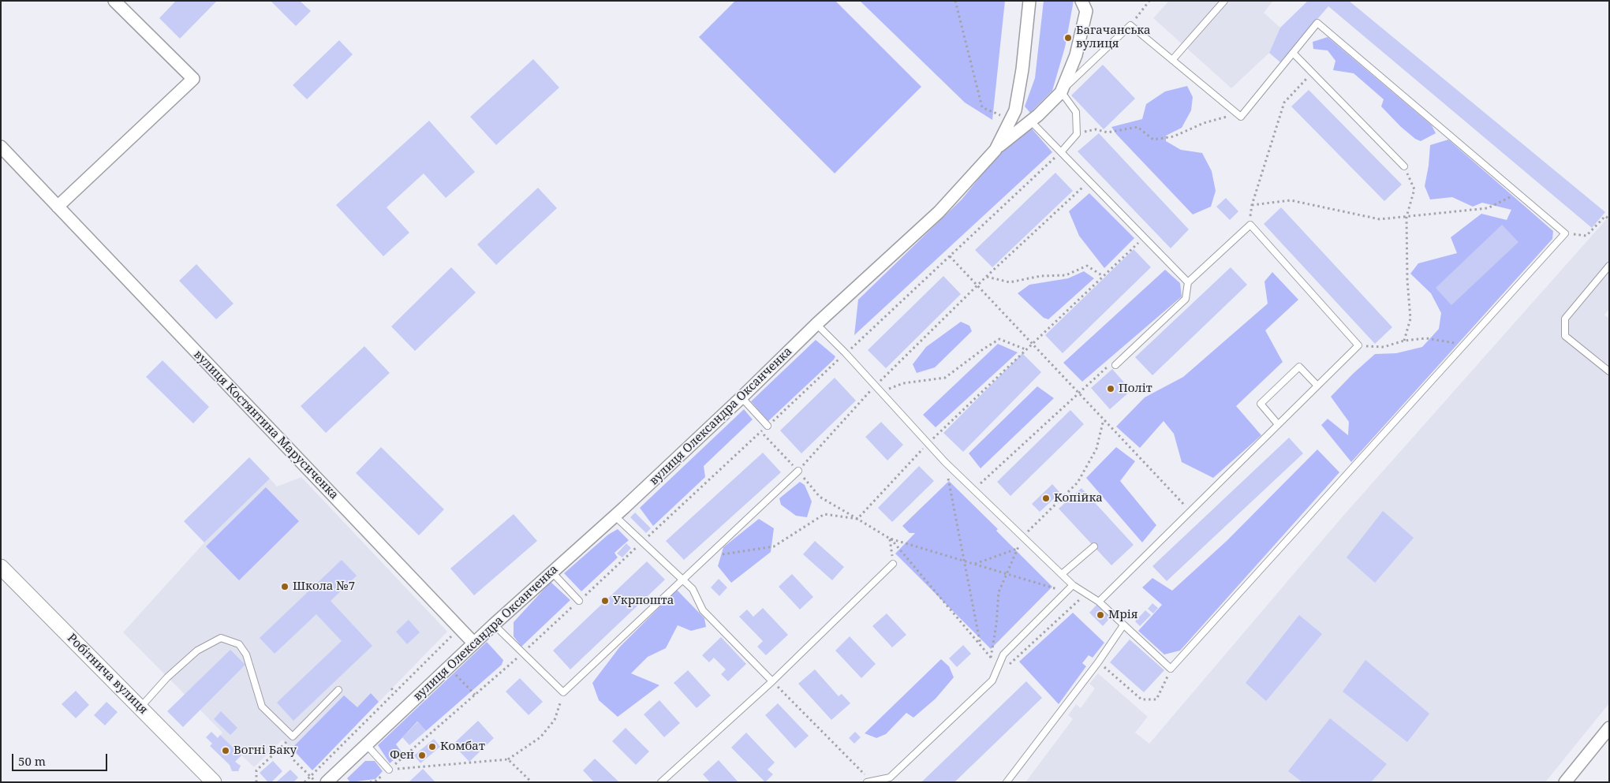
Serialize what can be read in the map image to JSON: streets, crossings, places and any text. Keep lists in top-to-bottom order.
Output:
{
  "streets": {
    "street": ["вулиця Олександра Оксанченка", "вулиця Костянтина Марусиченка", "Робітнича вулиця"]
  },
  "crossings": [
    ["вулиця Олександра Оксанченка", "вулиця Костянтина Марусиченка"]
  ],
  "places": [
    "Багачанська вулиця",
    "Політ",
    "Копійка",
    "Школа №7",
    "Укрпошта",
    "Мрія",
    "Комбат",
    "Вогні Баку",
    "Фен"
  ],
  "scale_bar": "50 m"
}
